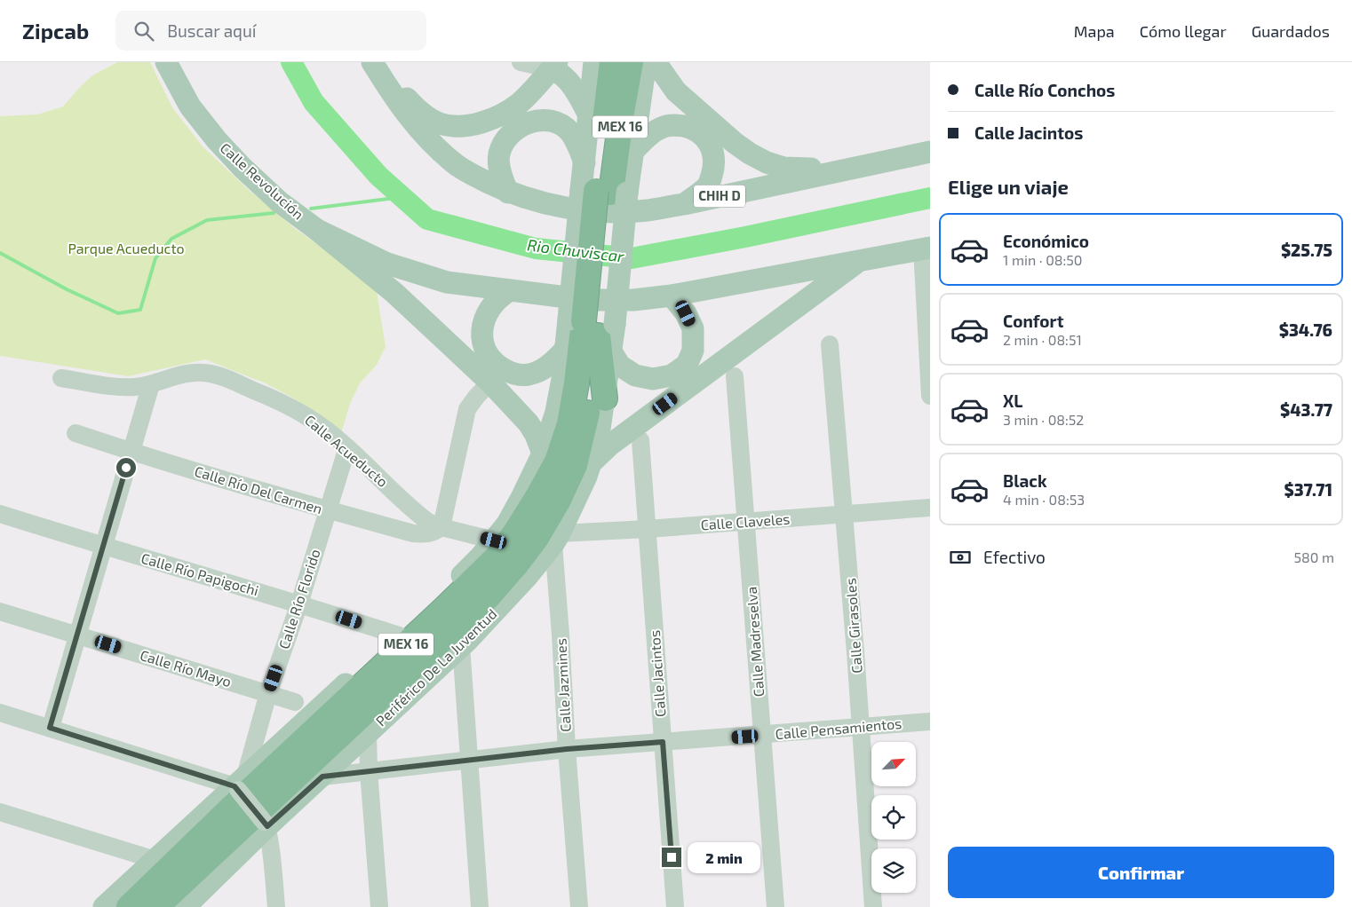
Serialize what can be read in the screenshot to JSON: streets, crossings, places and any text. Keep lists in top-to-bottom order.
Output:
{
  "streets": {
    "highway": ["MEX 16", "Periférico De La Juventud"],
    "main road": ["Calle Revolución", "CHIH D"],
    "street": [
      "Calle Acueducto",
      "Calle Río Del Carmen",
      "Calle Claveles",
      "Calle Río Papigochi",
      "Calle Río Florido",
      "Calle Girasoles",
      "Calle Madreselva",
      "Calle Río Mayo",
      "Calle Jacintos",
      "Calle Jazmines",
      "Calle Pensamientos"
    ]
  },
  "crossings": [
    ["MEX 16", "Periférico De La Juventud"],
    ["Calle Acueducto", "Calle Río Del Carmen"],
    ["Calle Acueducto", "Calle Río Florido"],
    ["Calle Río Del Carmen", "Calle Río Florido"],
    ["Calle Claveles", "Calle Girasoles"],
    ["Calle Claveles", "Calle Madreselva"],
    ["Calle Claveles", "Periférico De La Juventud"],
    ["Calle Claveles", "Calle Jacintos"],
    ["Calle Claveles", "Calle Jazmines"],
    ["Calle Río Papigochi", "Calle Río Florido"],
    ["Calle Río Florido", "Calle Río Mayo"],
    ["Calle Girasoles", "Calle Pensamientos"],
    ["Calle Madreselva", "Calle Pensamientos"],
    ["Periférico De La Juventud", "Calle Jazmines"],
    ["Periférico De La Juventud", "Calle Pensamientos"],
    ["Calle Jacintos", "Calle Pensamientos"],
    ["Calle Jazmines", "Calle Pensamientos"]
  ],
  "water": ["Rio Chuviscar"],
  "parks": ["Parque Acueducto"],
  "north": "top right",
  "page": {
    "header": "Zipcab",
    "search": "Buscar aquí",
    "nav": ["Mapa", "Cómo llegar", "Guardados"],
    "banner": ["Calle Río Conchos", "Calle Jacintos"],
    "heading": "Elige un viaje",
    "list": [
      {
        "name": "Económico",
        "note": "1 min · 08:50",
        "value": "$25.75"
      },
      {
        "name": "Confort",
        "note": "2 min · 08:51",
        "value": "$34.76"
      },
      {
        "name": "XL",
        "note": "3 min · 08:52",
        "value": "$43.77"
      },
      {
        "name": "Black",
        "note": "4 min · 08:53",
        "value": "$37.71"
      }
    ],
    "pay": ["Efectivo", "580 m"],
    "buttons": "Confirmar",
    "bubble": "2 min"
  }
}
